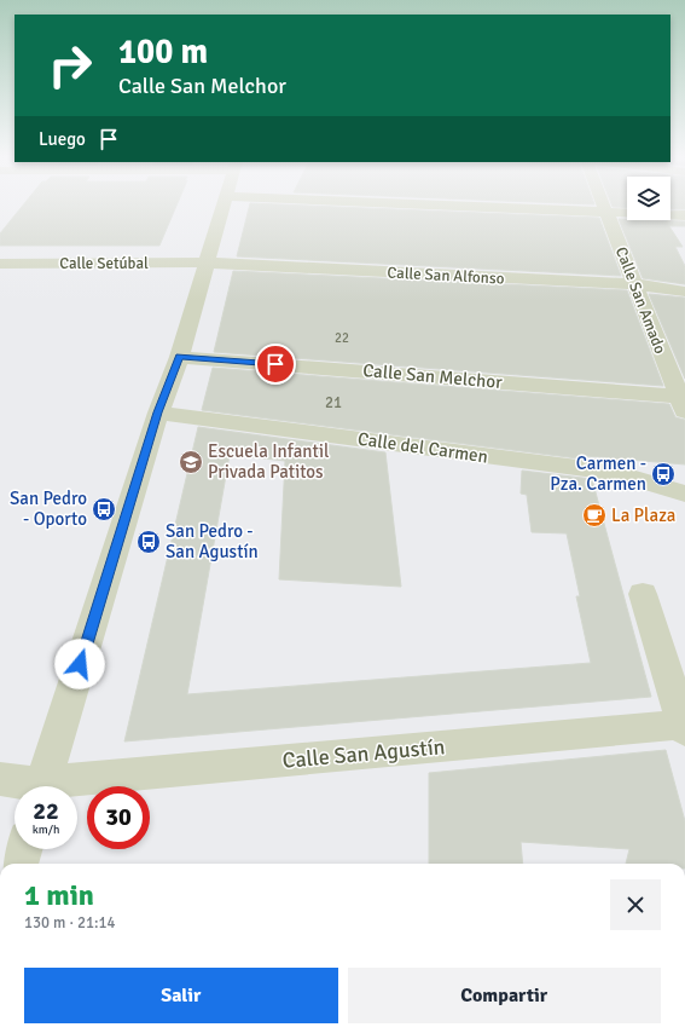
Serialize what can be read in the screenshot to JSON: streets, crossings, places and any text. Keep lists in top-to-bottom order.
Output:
{
  "streets": {
    "street": [
      "Calle Setúbal",
      "Calle San Alfonso",
      "Calle San Amado",
      "Calle San Melchor",
      "Calle del Carmen",
      "Calle San Agustín"
    ]
  },
  "crossings": [
    ["Calle Setúbal", "Calle San Alfonso"],
    ["Calle San Alfonso", "Calle San Amado"],
    ["Calle San Amado", "Calle San Melchor"]
  ],
  "places": {
    "school or university": ["Escuela Infantil Privada Patitos"],
    "bus stop": ["Carmen - Pza. Carmen", "San Pedro - Oporto", "San Pedro - San Agustín"],
    "cafe": ["La Plaza"]
  },
  "house_numbers": ["22", "21"],
  "page": {
    "turn": ["100 m", "Calle San Melchor"],
    "then": "Luego",
    "speed": "22 km/h",
    "limit": "30",
    "heading": ["1 min", "130 m · 21:14"],
    "buttons": ["Salir", "Compartir"]
  }
}
